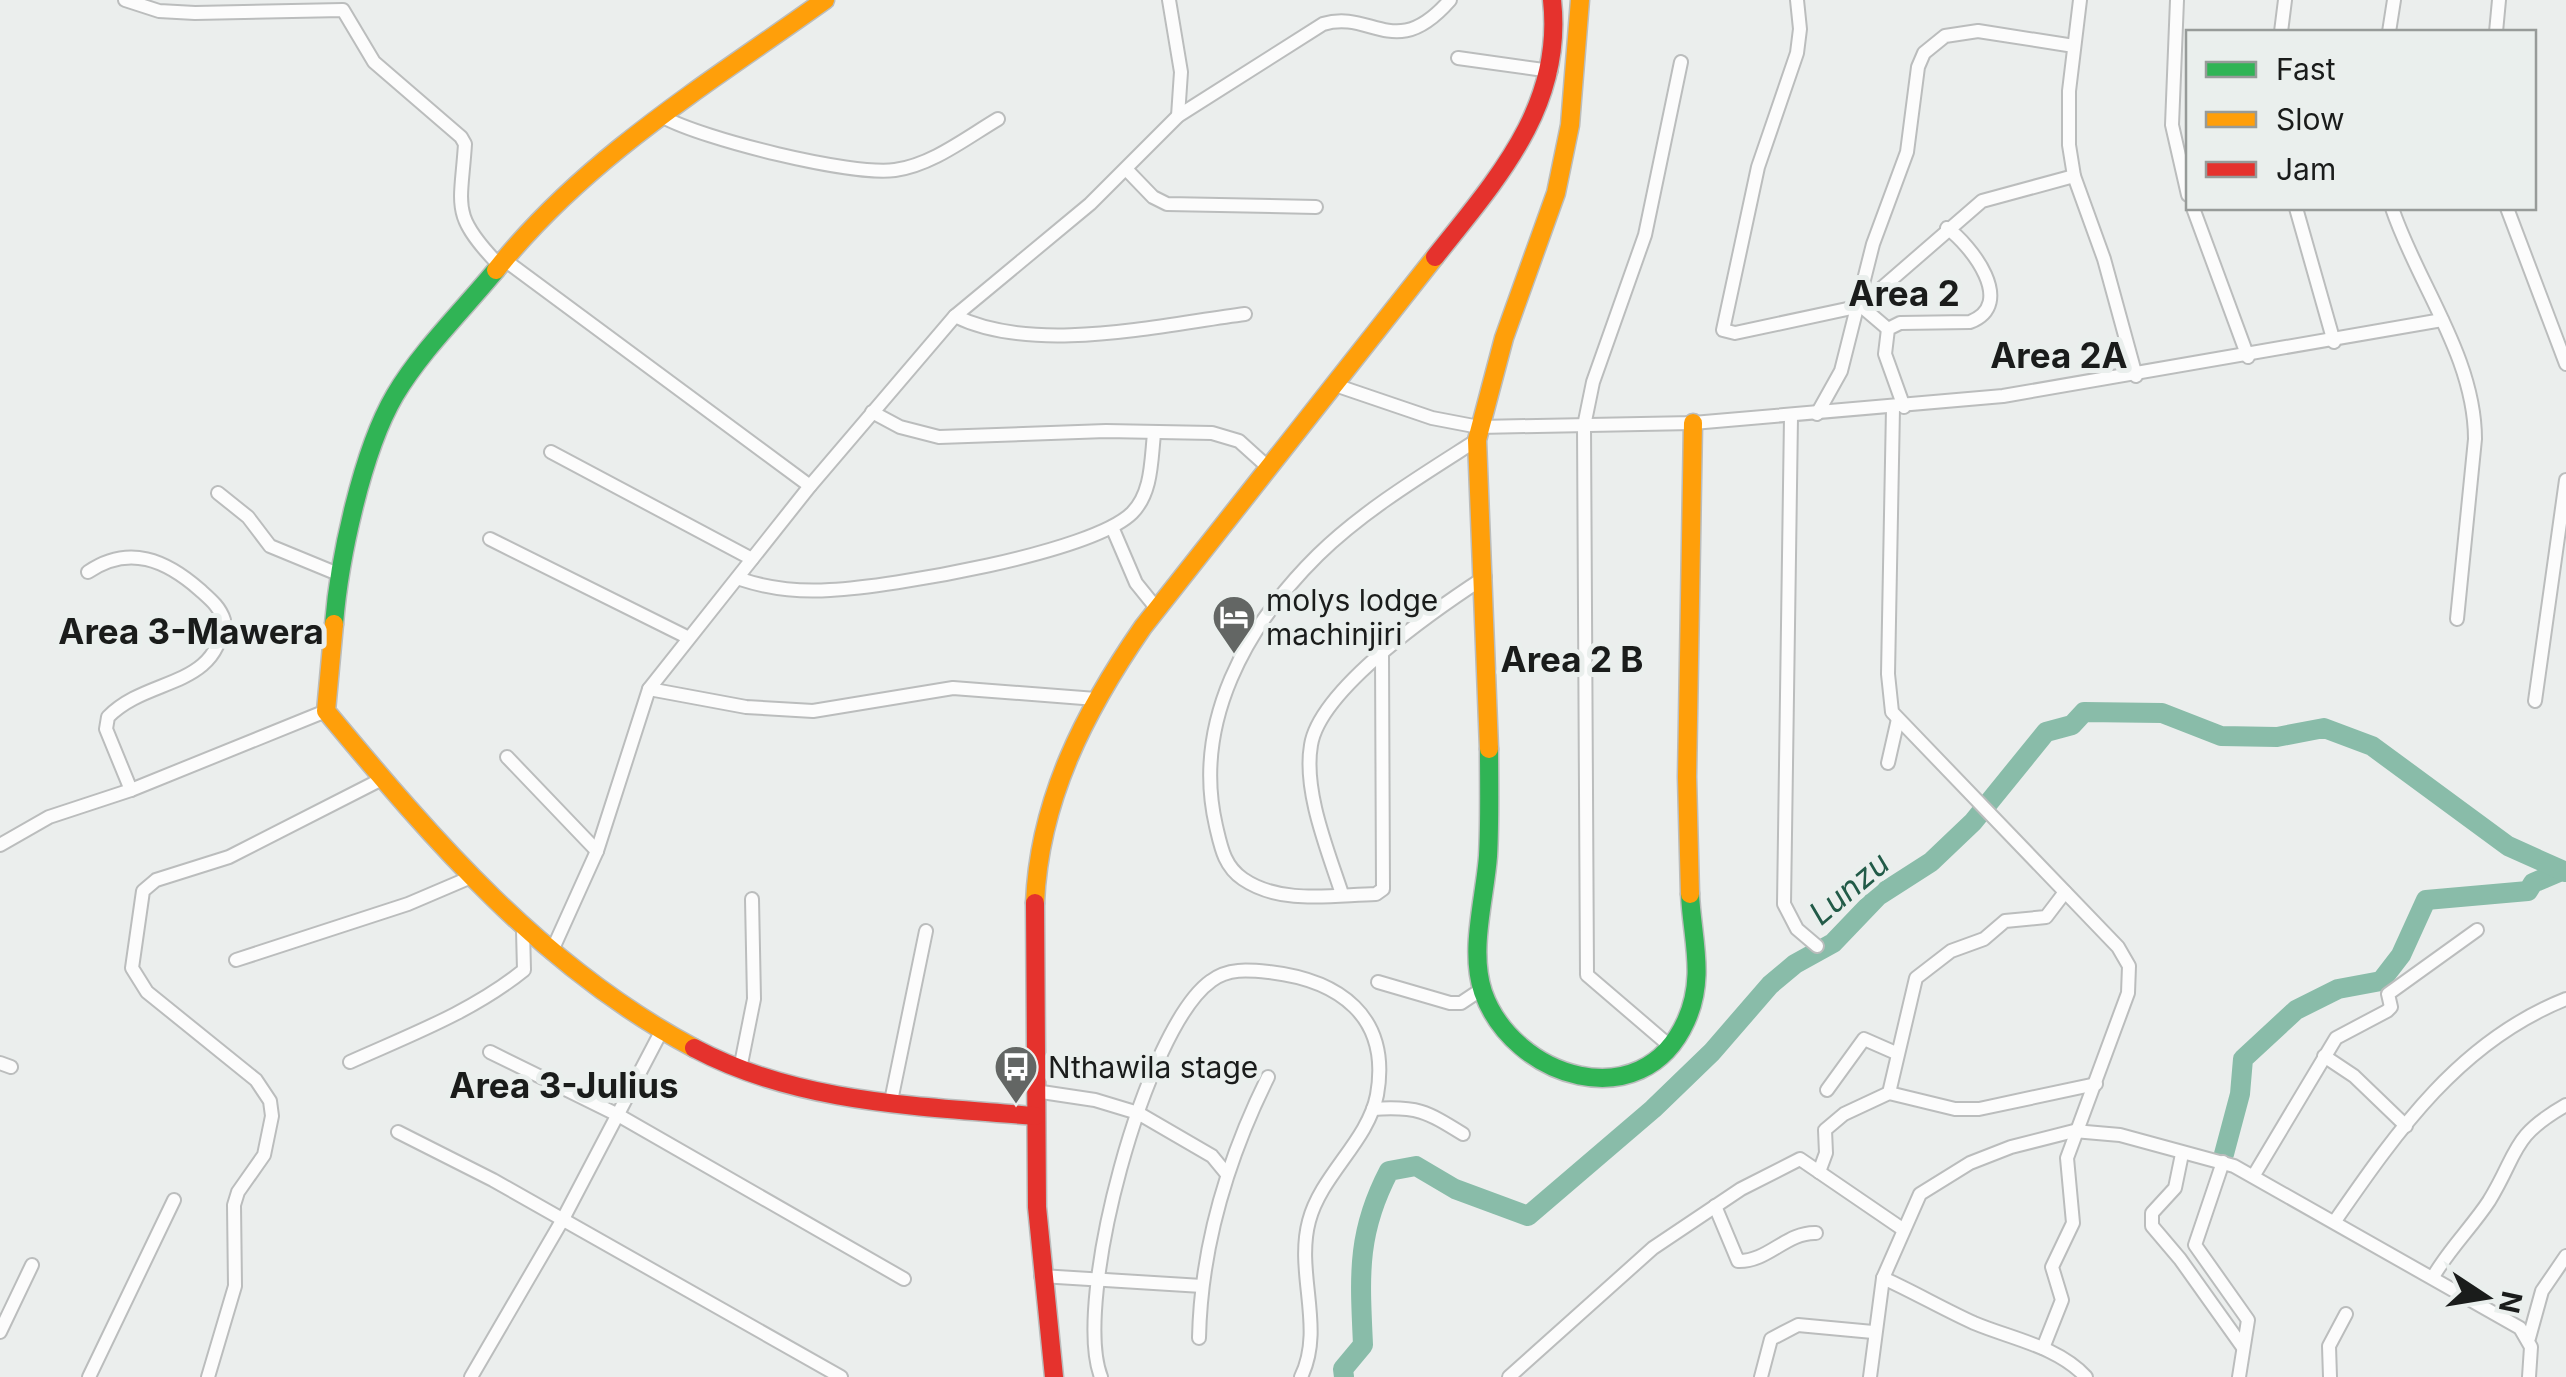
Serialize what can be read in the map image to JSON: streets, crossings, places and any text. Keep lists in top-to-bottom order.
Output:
{
  "districts": [
    "Area 2",
    "Area 2A",
    "Area 3-Mawera",
    "Area 2 B",
    "Area 3-Julius"
  ],
  "water": ["Lunzu"],
  "places": {
    "hotel": ["molys lodge machinjiri"],
    "bus stop": ["Nthawila stage"]
  },
  "legend": ["Fast", "Slow", "Jam"],
  "north": "right"
}
